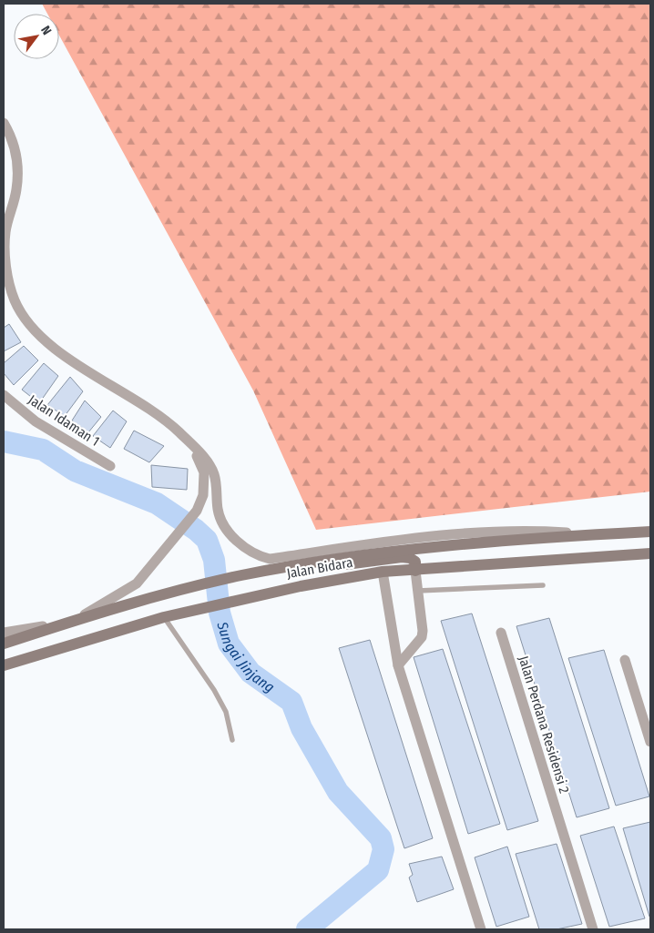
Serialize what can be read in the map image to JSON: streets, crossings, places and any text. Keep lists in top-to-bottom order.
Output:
{
  "streets": {
    "main road": ["Jalan Bidara"],
    "street": ["Jalan Idaman 1", "Jalan Perdana Residensi 2"]
  },
  "water": ["Sungai Jinjang"],
  "north": "top right"
}
